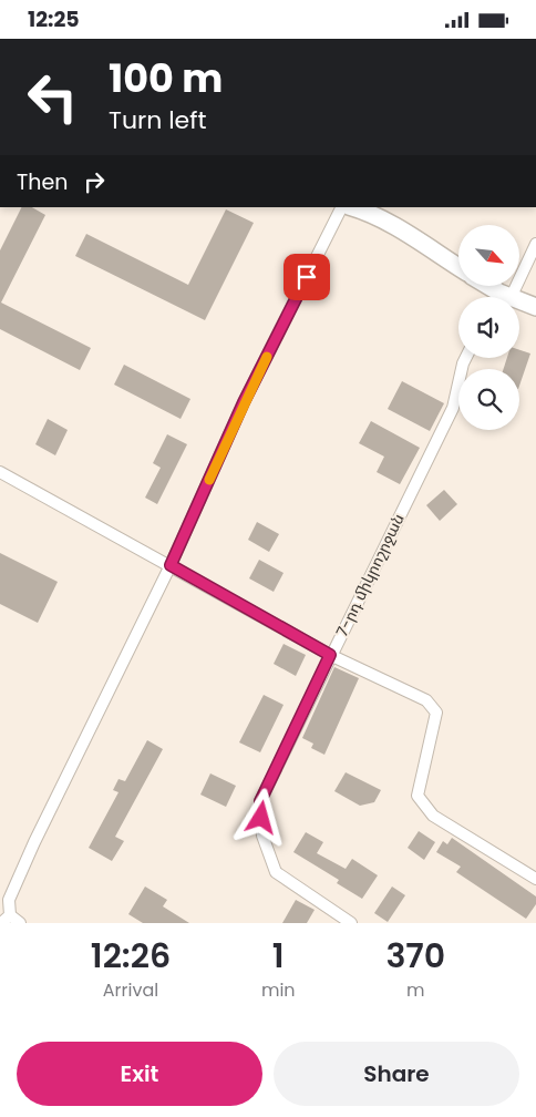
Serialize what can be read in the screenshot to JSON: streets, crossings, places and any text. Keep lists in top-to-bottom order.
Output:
{
  "streets": {
    "street": ["7-րդ միկրոշրջան"]
  },
  "north": "bottom right",
  "page": {
    "status": "12:25",
    "turn": ["100 m", "Turn left"],
    "then": "Then",
    "eta": [
      "12:26",
      "Arrival",
      "1",
      "min",
      "370",
      "m"
    ],
    "buttons": ["Exit", "Share"]
  }
}
